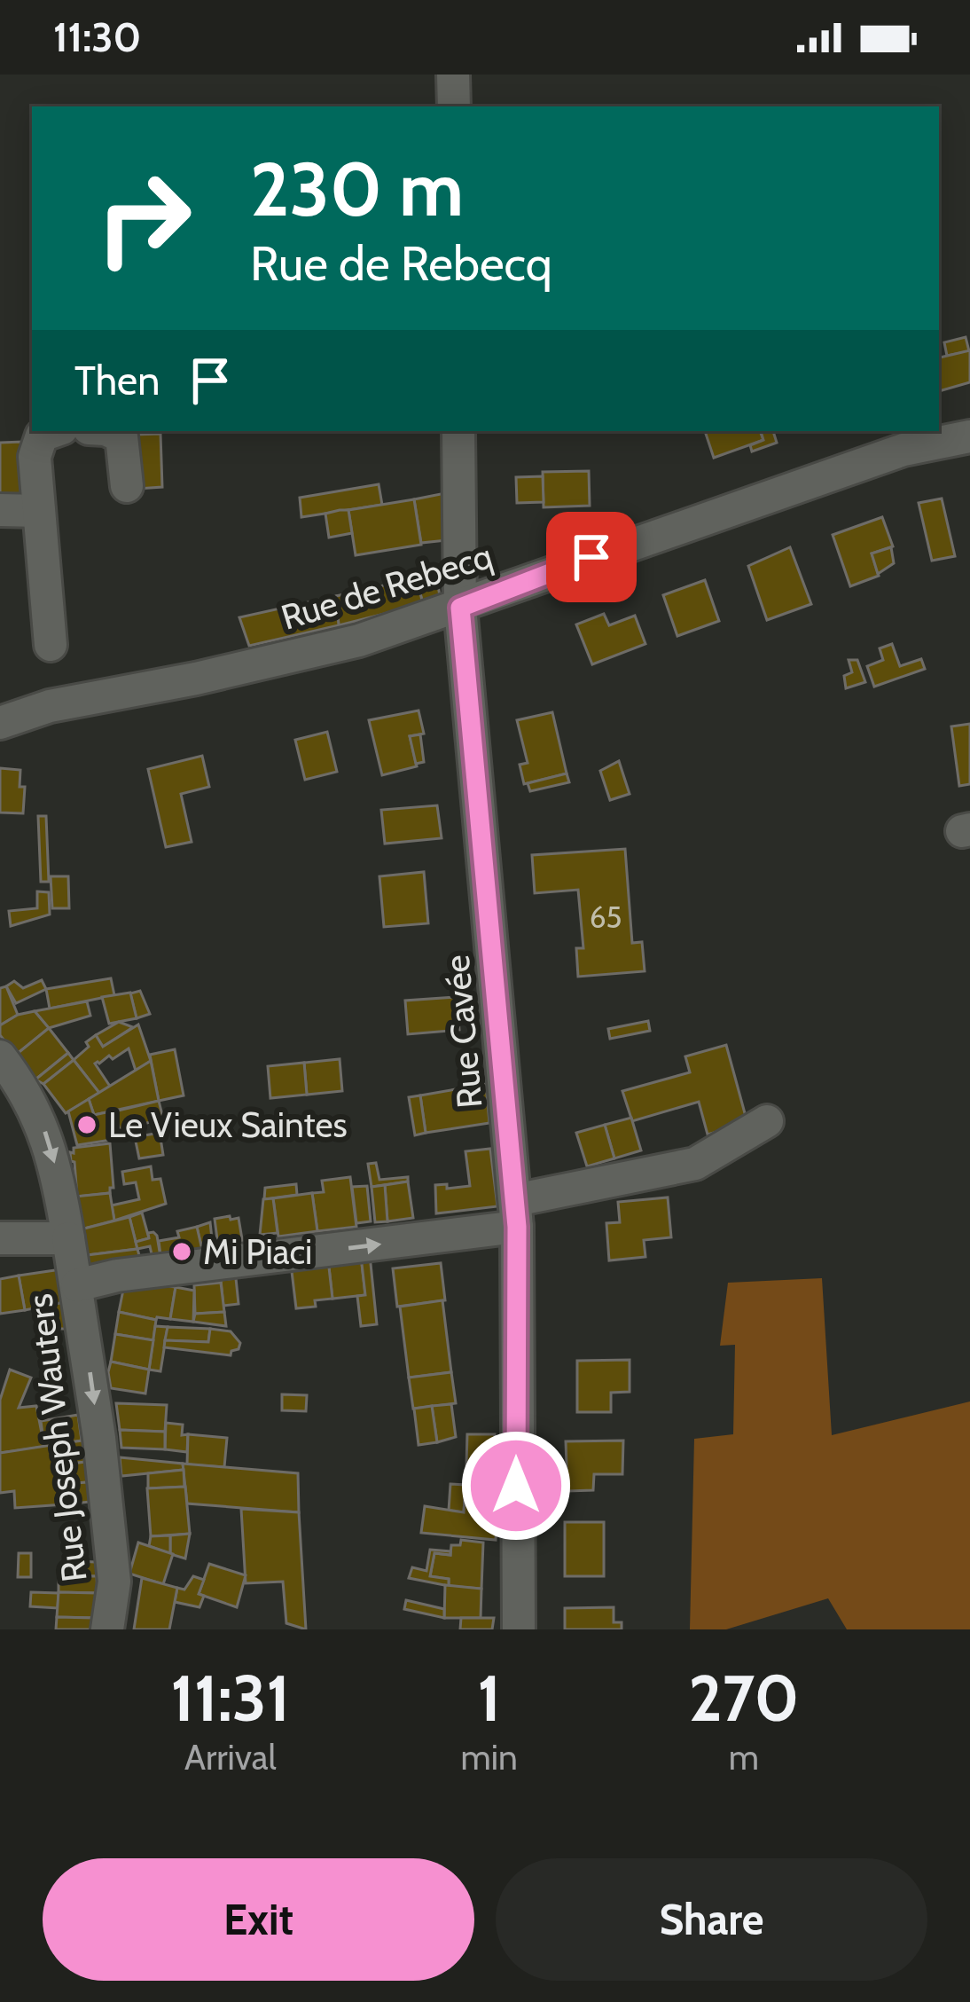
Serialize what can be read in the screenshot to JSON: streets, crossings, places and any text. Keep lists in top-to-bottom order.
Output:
{
  "streets": {
    "street": ["Rue de Rebecq", "Rue Cavée", "Rue Joseph Wauters"]
  },
  "crossings": [
    ["Rue de Rebecq", "Rue Cavée"]
  ],
  "one_way": ["Rue Joseph Wauters"],
  "places": ["Le Vieux Saintes", "Mi Piaci"],
  "house_numbers": ["65"],
  "page": {
    "status": "11:30",
    "turn": ["230 m", "Rue de Rebecq"],
    "then": "Then",
    "eta": [
      "11:31",
      "Arrival",
      "1",
      "min",
      "270",
      "m"
    ],
    "buttons": ["Exit", "Share"]
  }
}
